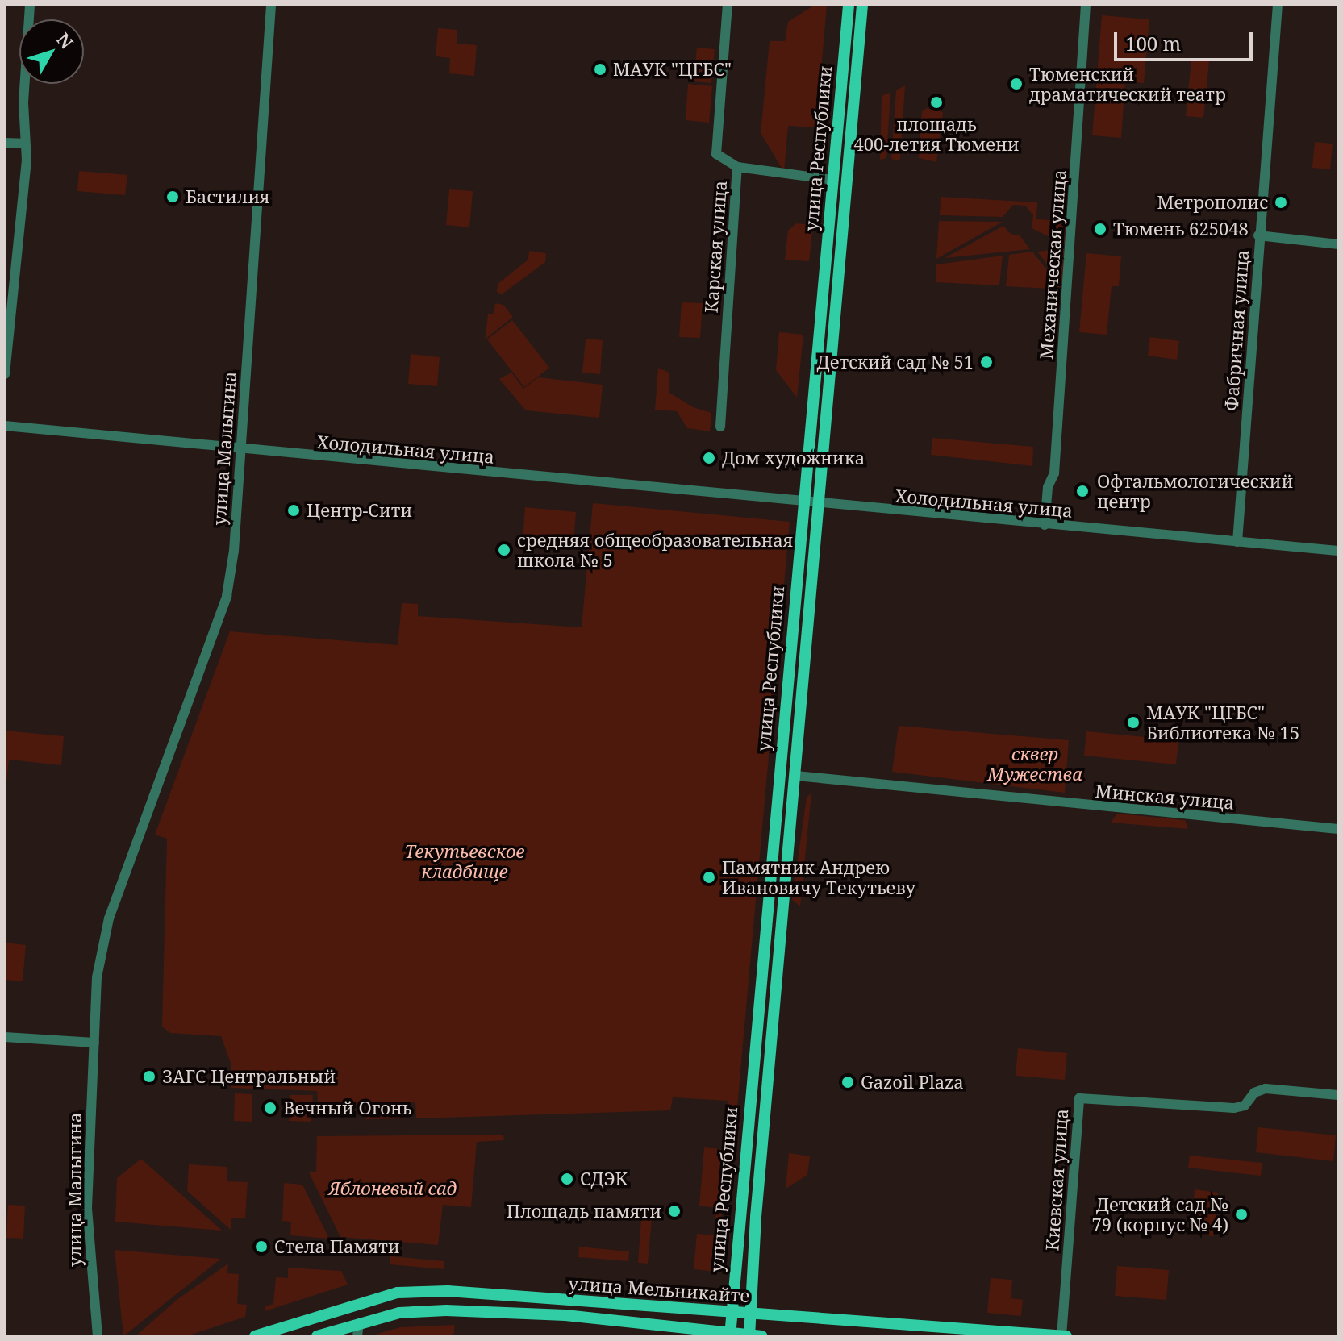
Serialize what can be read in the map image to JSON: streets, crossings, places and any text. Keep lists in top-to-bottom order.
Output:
{
  "streets": {
    "main road": ["улица Республики", "улица Мельникайте"],
    "street": [
      "Карская улица",
      "Механическая улица",
      "Фабричная улица",
      "улица Малыгина",
      "Холодильная улица",
      "Минская улица",
      "Киевская улица"
    ]
  },
  "crossings": [
    ["улица Республики", "Холодильная улица"],
    ["улица Республики", "Минская улица"],
    ["улица Республики", "улица Мельникайте"],
    ["Механическая улица", "Холодильная улица"],
    ["Фабричная улица", "Холодильная улица"],
    ["улица Малыгина", "Холодильная улица"],
    ["Киевская улица", "улица Мельникайте"]
  ],
  "parks": ["сквер Мужества", "Текутьевское кладбище", "Яблоневый сад"],
  "places": [
    "МАУК \"ЦГБС\"",
    "Тюменский драматический театр",
    "площадь 400-летия Тюмени",
    "Бастилия",
    "Метрополис",
    "Тюмень 625048",
    "Детский сад № 51",
    "Дом художника",
    "Офтальмологический центр",
    "Центр-Сити",
    "средняя общеобразовательная школа № 5",
    "МАУК \"ЦГБС\" Библиотека № 15",
    "Памятник Андрею Ивановичу Текутьеву",
    "ЗАГС Центральный",
    "Gazoil Plaza",
    "Вечный Огонь",
    "СДЭК",
    "Площадь памяти",
    "Детский сад № 79 (корпус № 4)",
    "Стела Памяти"
  ],
  "scale_bar": "100 m",
  "north": "top right"
}
